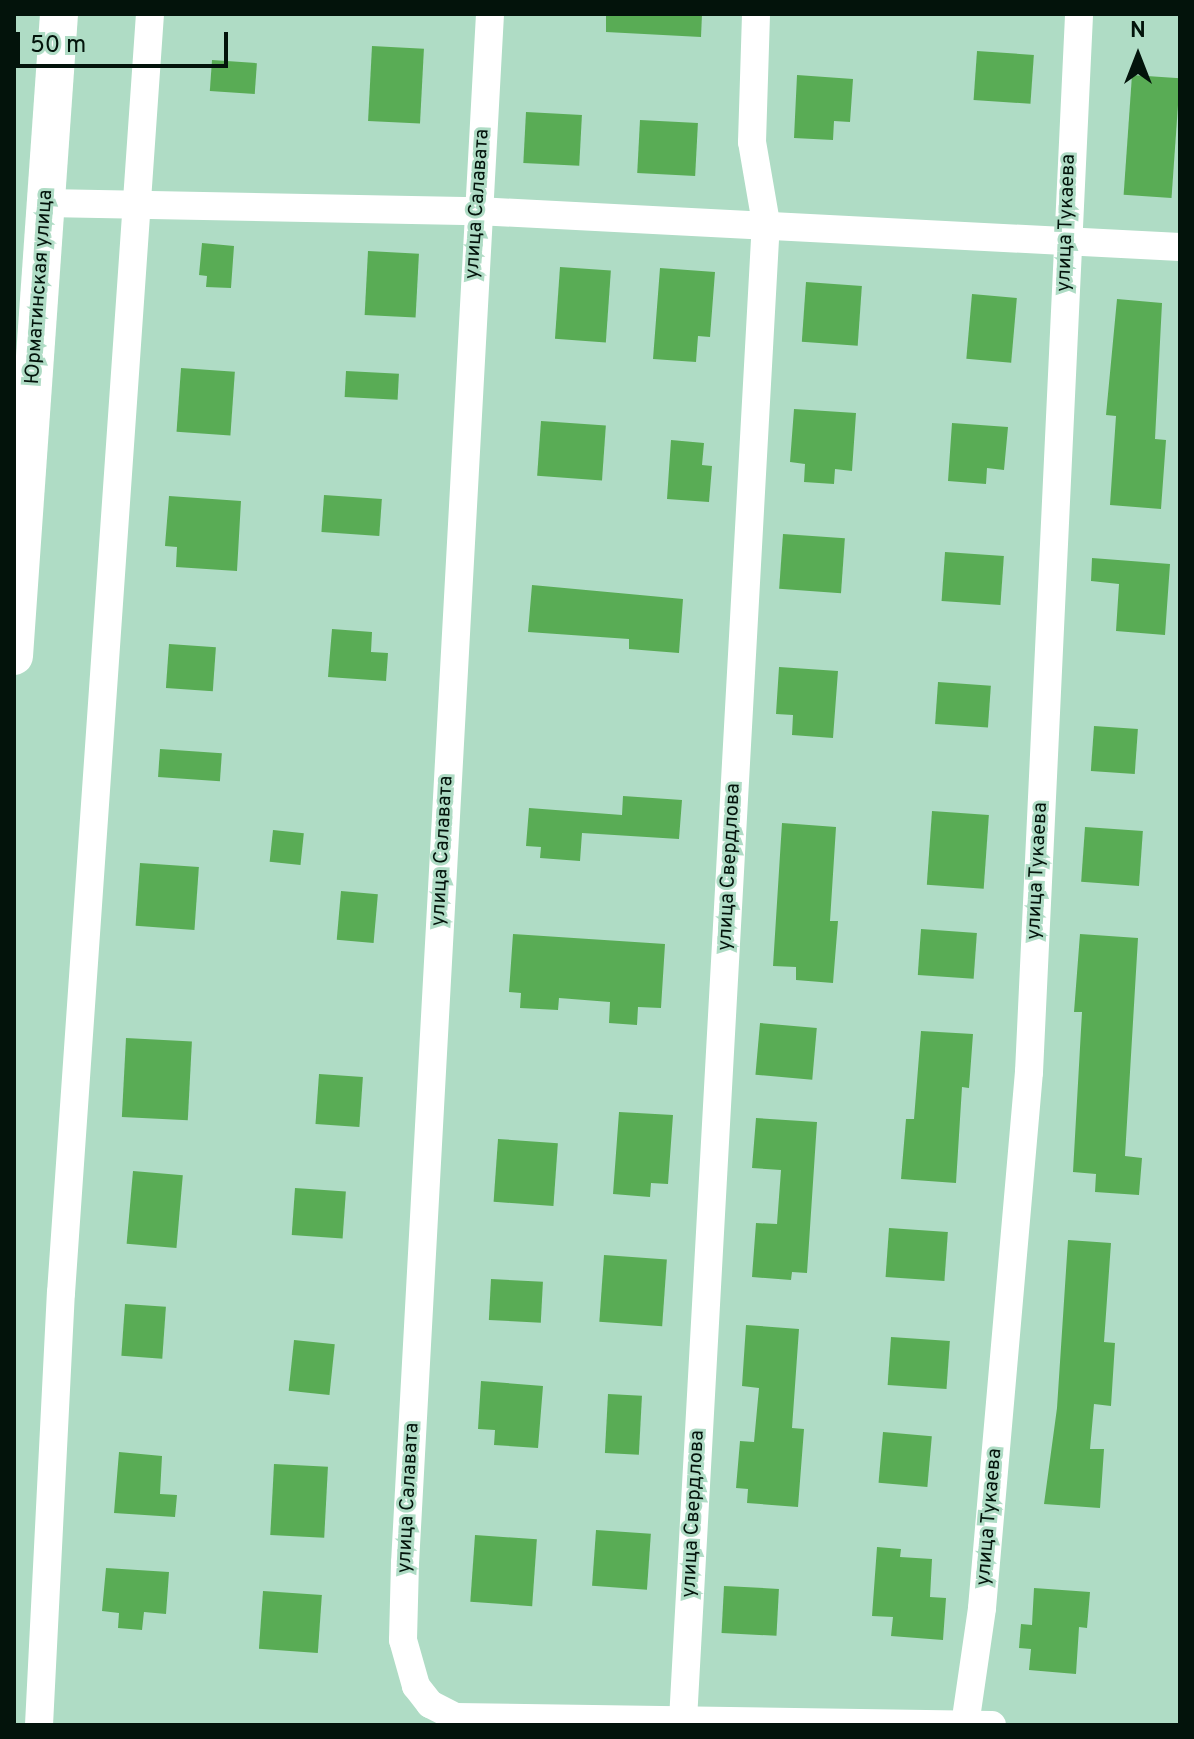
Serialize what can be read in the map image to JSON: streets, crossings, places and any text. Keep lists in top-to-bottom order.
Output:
{
  "streets": {
    "main road": ["Юрматинская улица"],
    "street": ["улица Салавата", "улица Тукаева", "улица Свердлова"]
  },
  "crossings": [
    ["улица Салавата", "улица Свердлова"]
  ],
  "scale_bar": "50 m",
  "north": "top"
}
